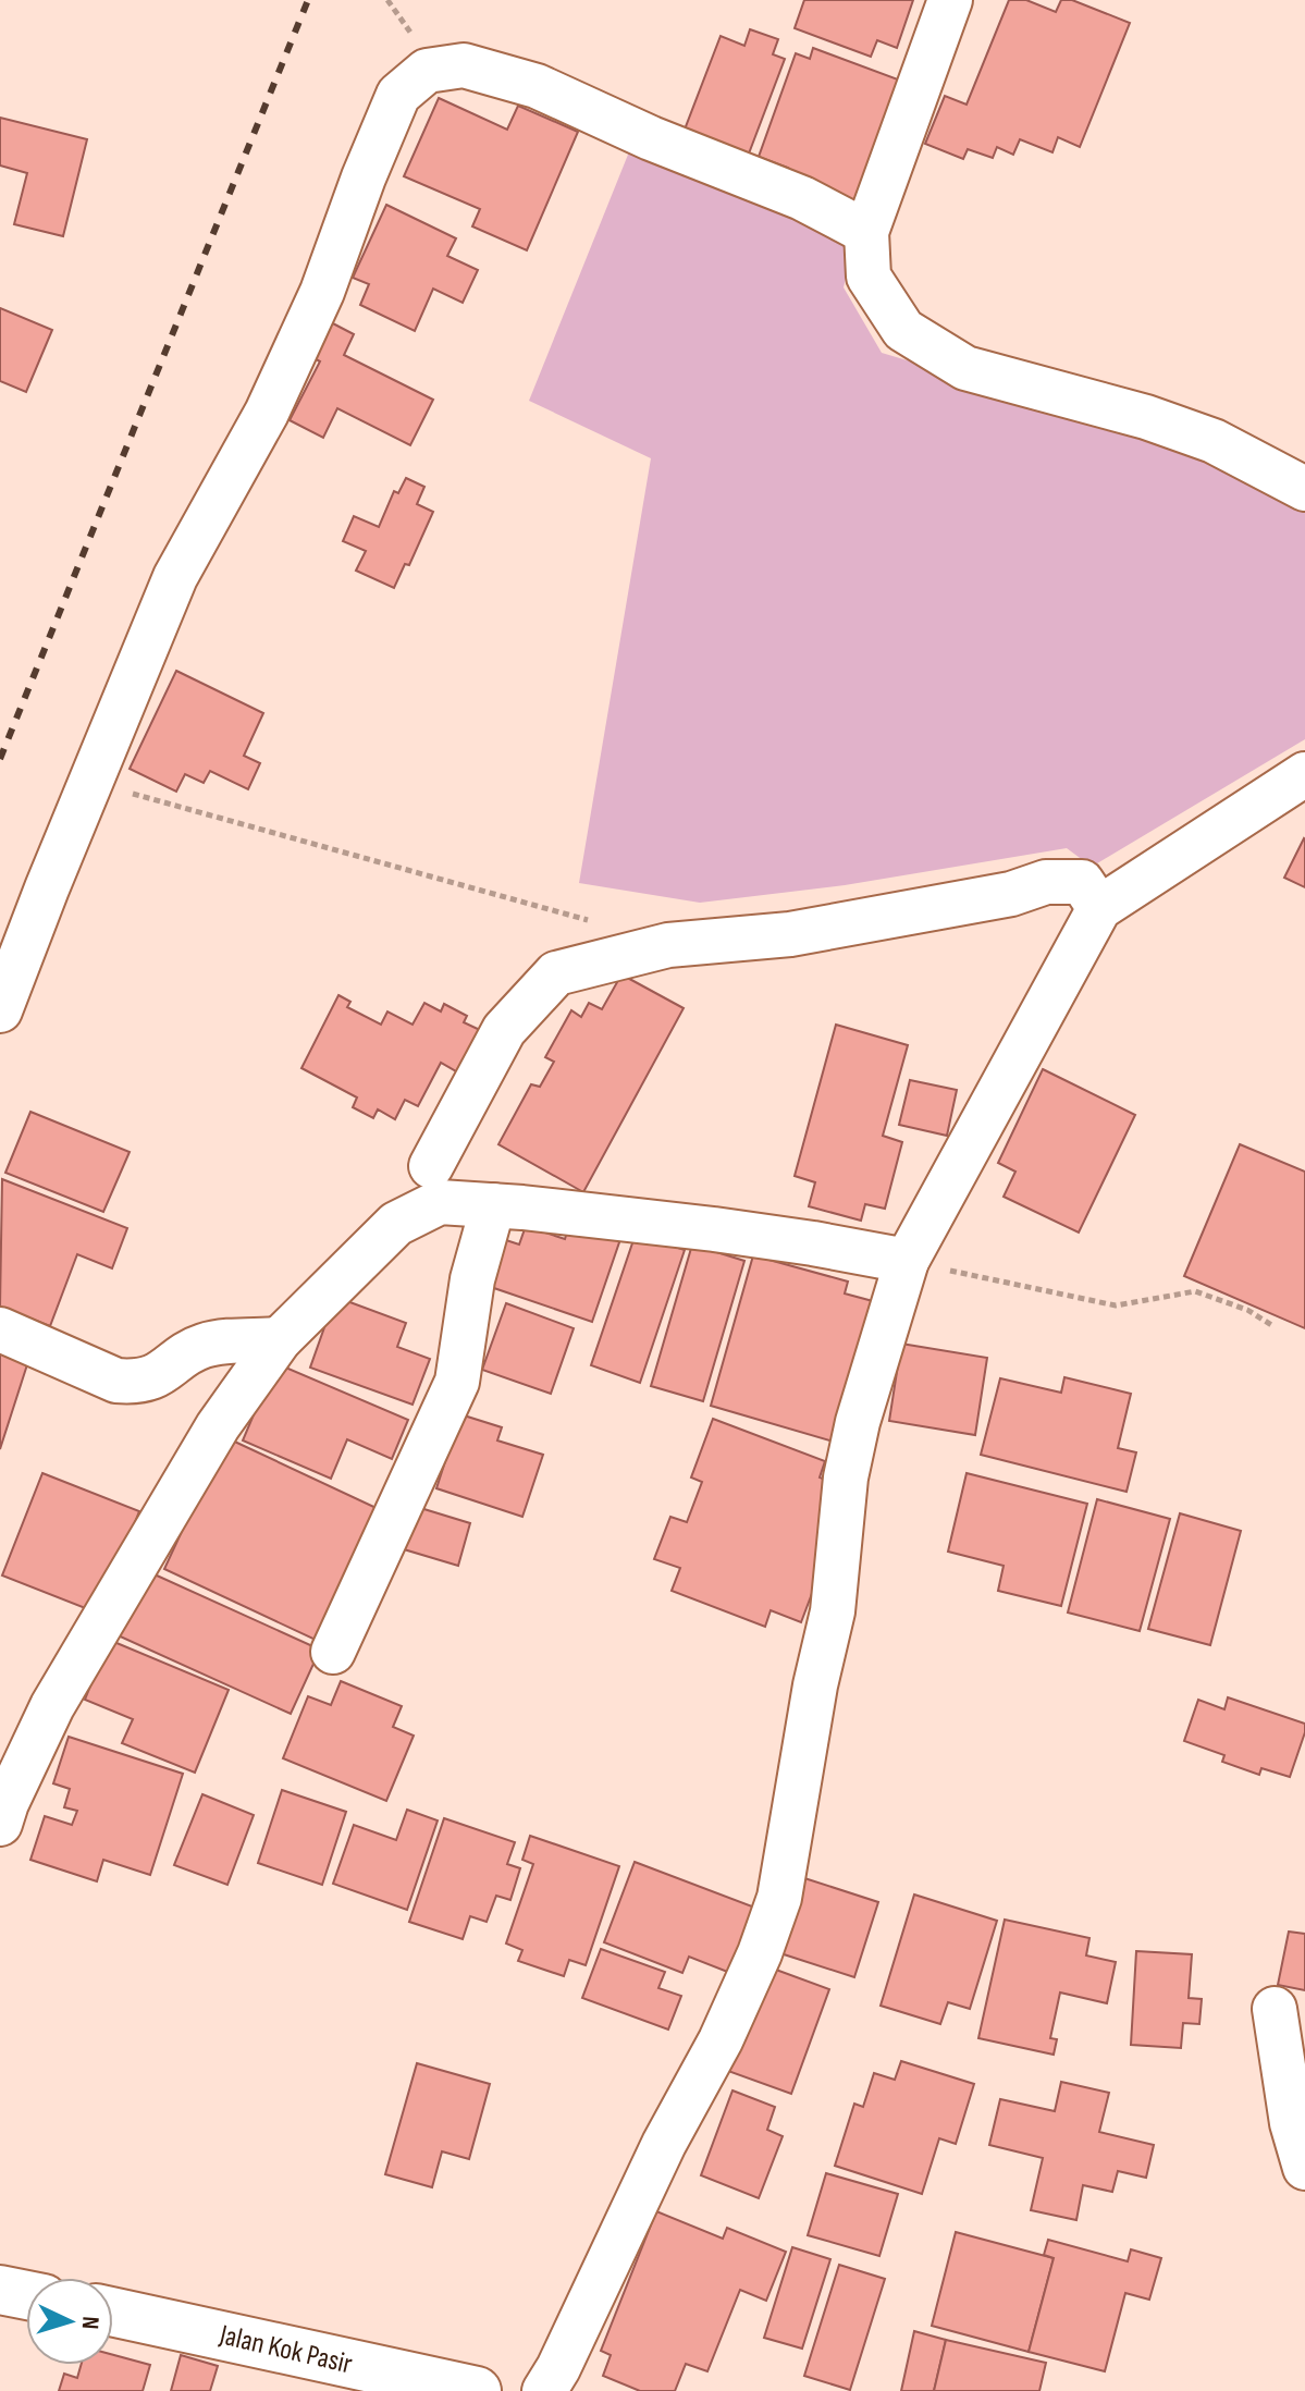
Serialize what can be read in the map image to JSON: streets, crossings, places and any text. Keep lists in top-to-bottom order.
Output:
{
  "streets": {
    "street": ["Jalan Kok Pasir"]
  },
  "north": "right"
}
